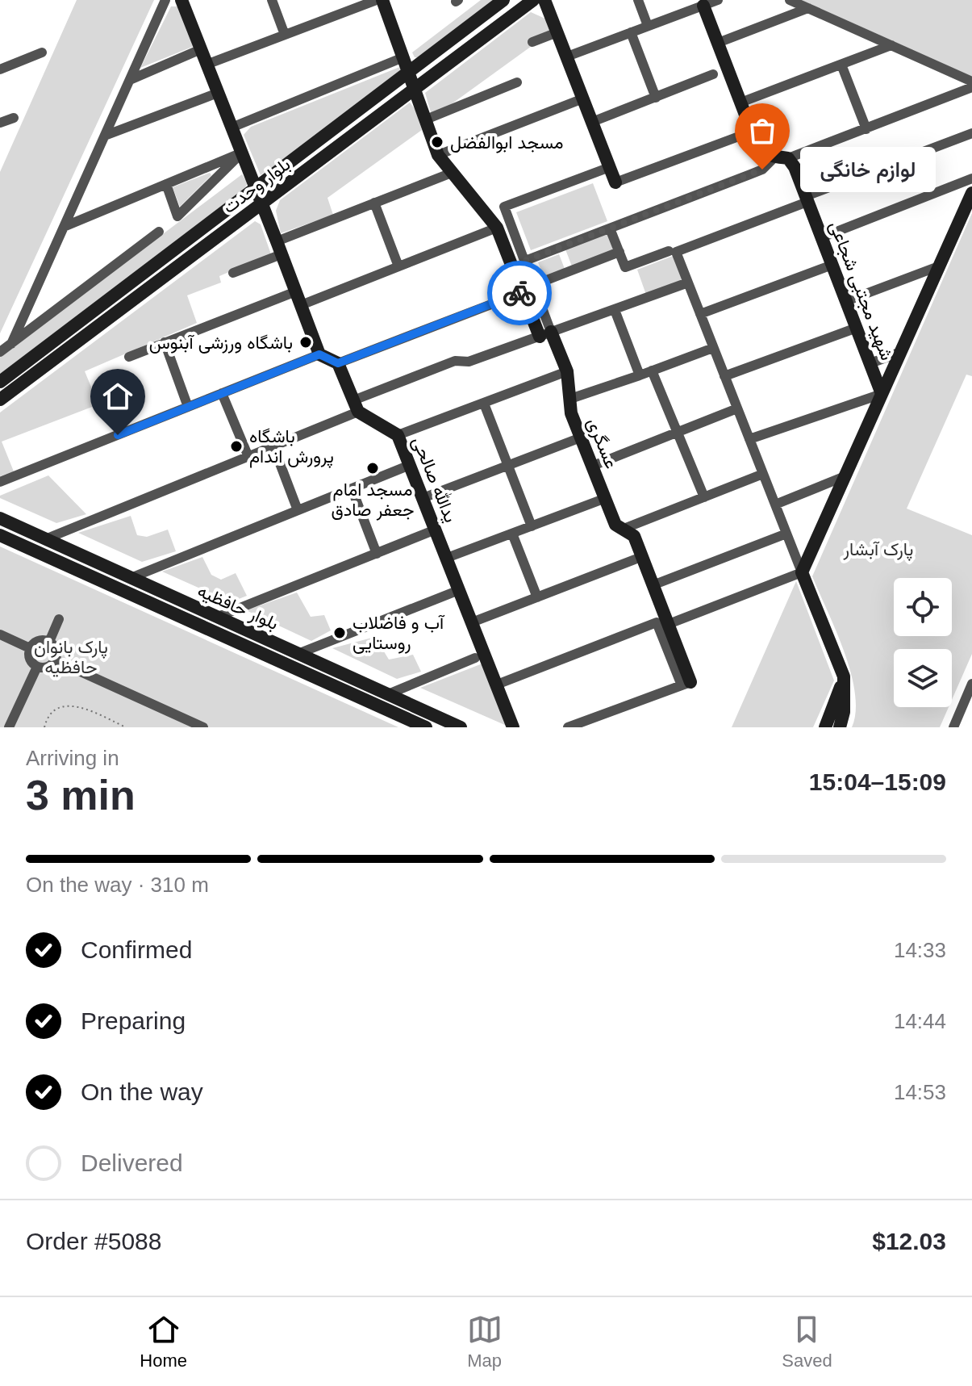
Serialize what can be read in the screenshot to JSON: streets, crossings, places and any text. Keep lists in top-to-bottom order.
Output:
{
  "streets": {
    "street": [
      "بلوار وحدت",
      "شهید مجتبی شجاعی",
      "عسگری",
      "یدالله صالحی",
      "بلوار حافظیه"
    ]
  },
  "crossings": [
    ["بلوار وحدت", "عسگری"]
  ],
  "parks": ["پارک آبشار", "پارک بانوان حافظیه"],
  "places": [
    "مسجد ابوالفضل",
    "لوازم خانگی",
    "باشگاه ورزشی آبنوس",
    "باشگاه پرورش اندام",
    "مسجد امام جعفر صادق",
    "آب و فاضلاب روستایی"
  ],
  "page": {
    "bubble": "لوازم خانگی",
    "heading": ["3 min", "Arriving in", "15:04–15:09"],
    "panel": ["Order #5088", "$12.03"],
    "bar": "On the way · 310 m",
    "list": [
      ["Confirmed", "14:33"],
      ["Preparing", "14:44"],
      ["On the way", "14:53"],
      "Delivered"
    ],
    "tabs": ["Home", "Map", "Saved"]
  }
}
